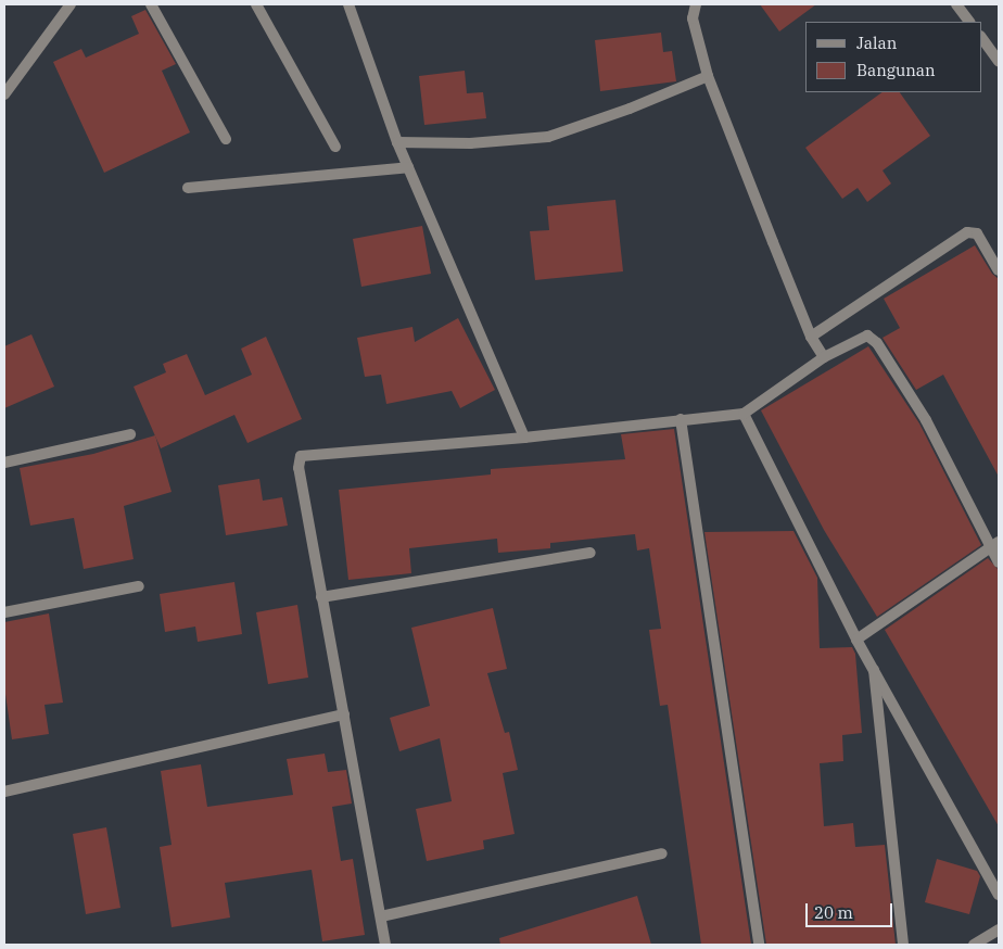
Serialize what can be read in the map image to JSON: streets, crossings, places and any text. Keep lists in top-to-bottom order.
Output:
{
  "legend": ["Jalan", "Bangunan"],
  "scale_bar": "20 m"
}
